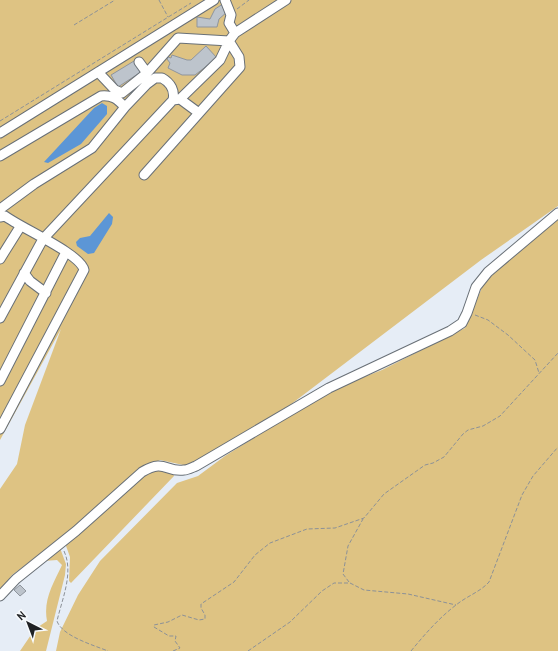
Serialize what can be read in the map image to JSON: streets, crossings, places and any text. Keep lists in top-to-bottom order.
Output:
{
  "north": "top left"
}
